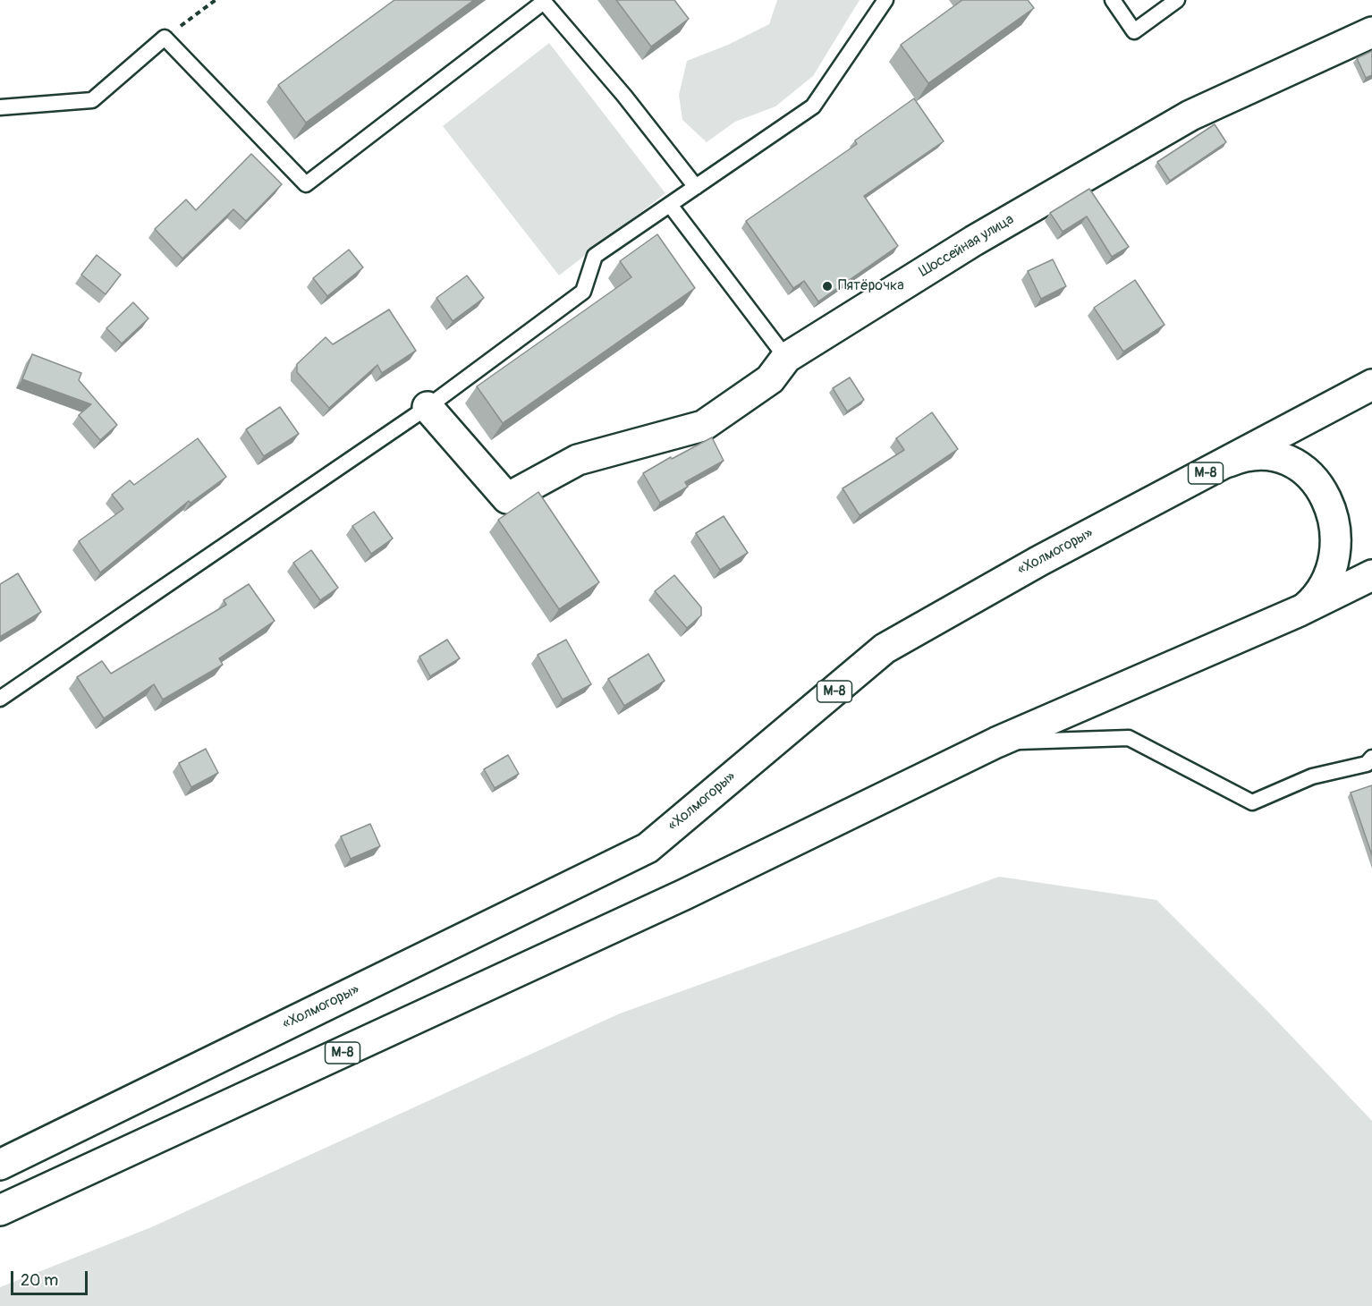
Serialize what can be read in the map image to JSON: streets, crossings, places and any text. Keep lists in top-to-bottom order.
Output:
{
  "streets": {
    "main road": ["Шоссейная улица", "М-8", "«Холмогоры»"]
  },
  "places": ["Пятёрочка"],
  "scale_bar": "20 m"
}
